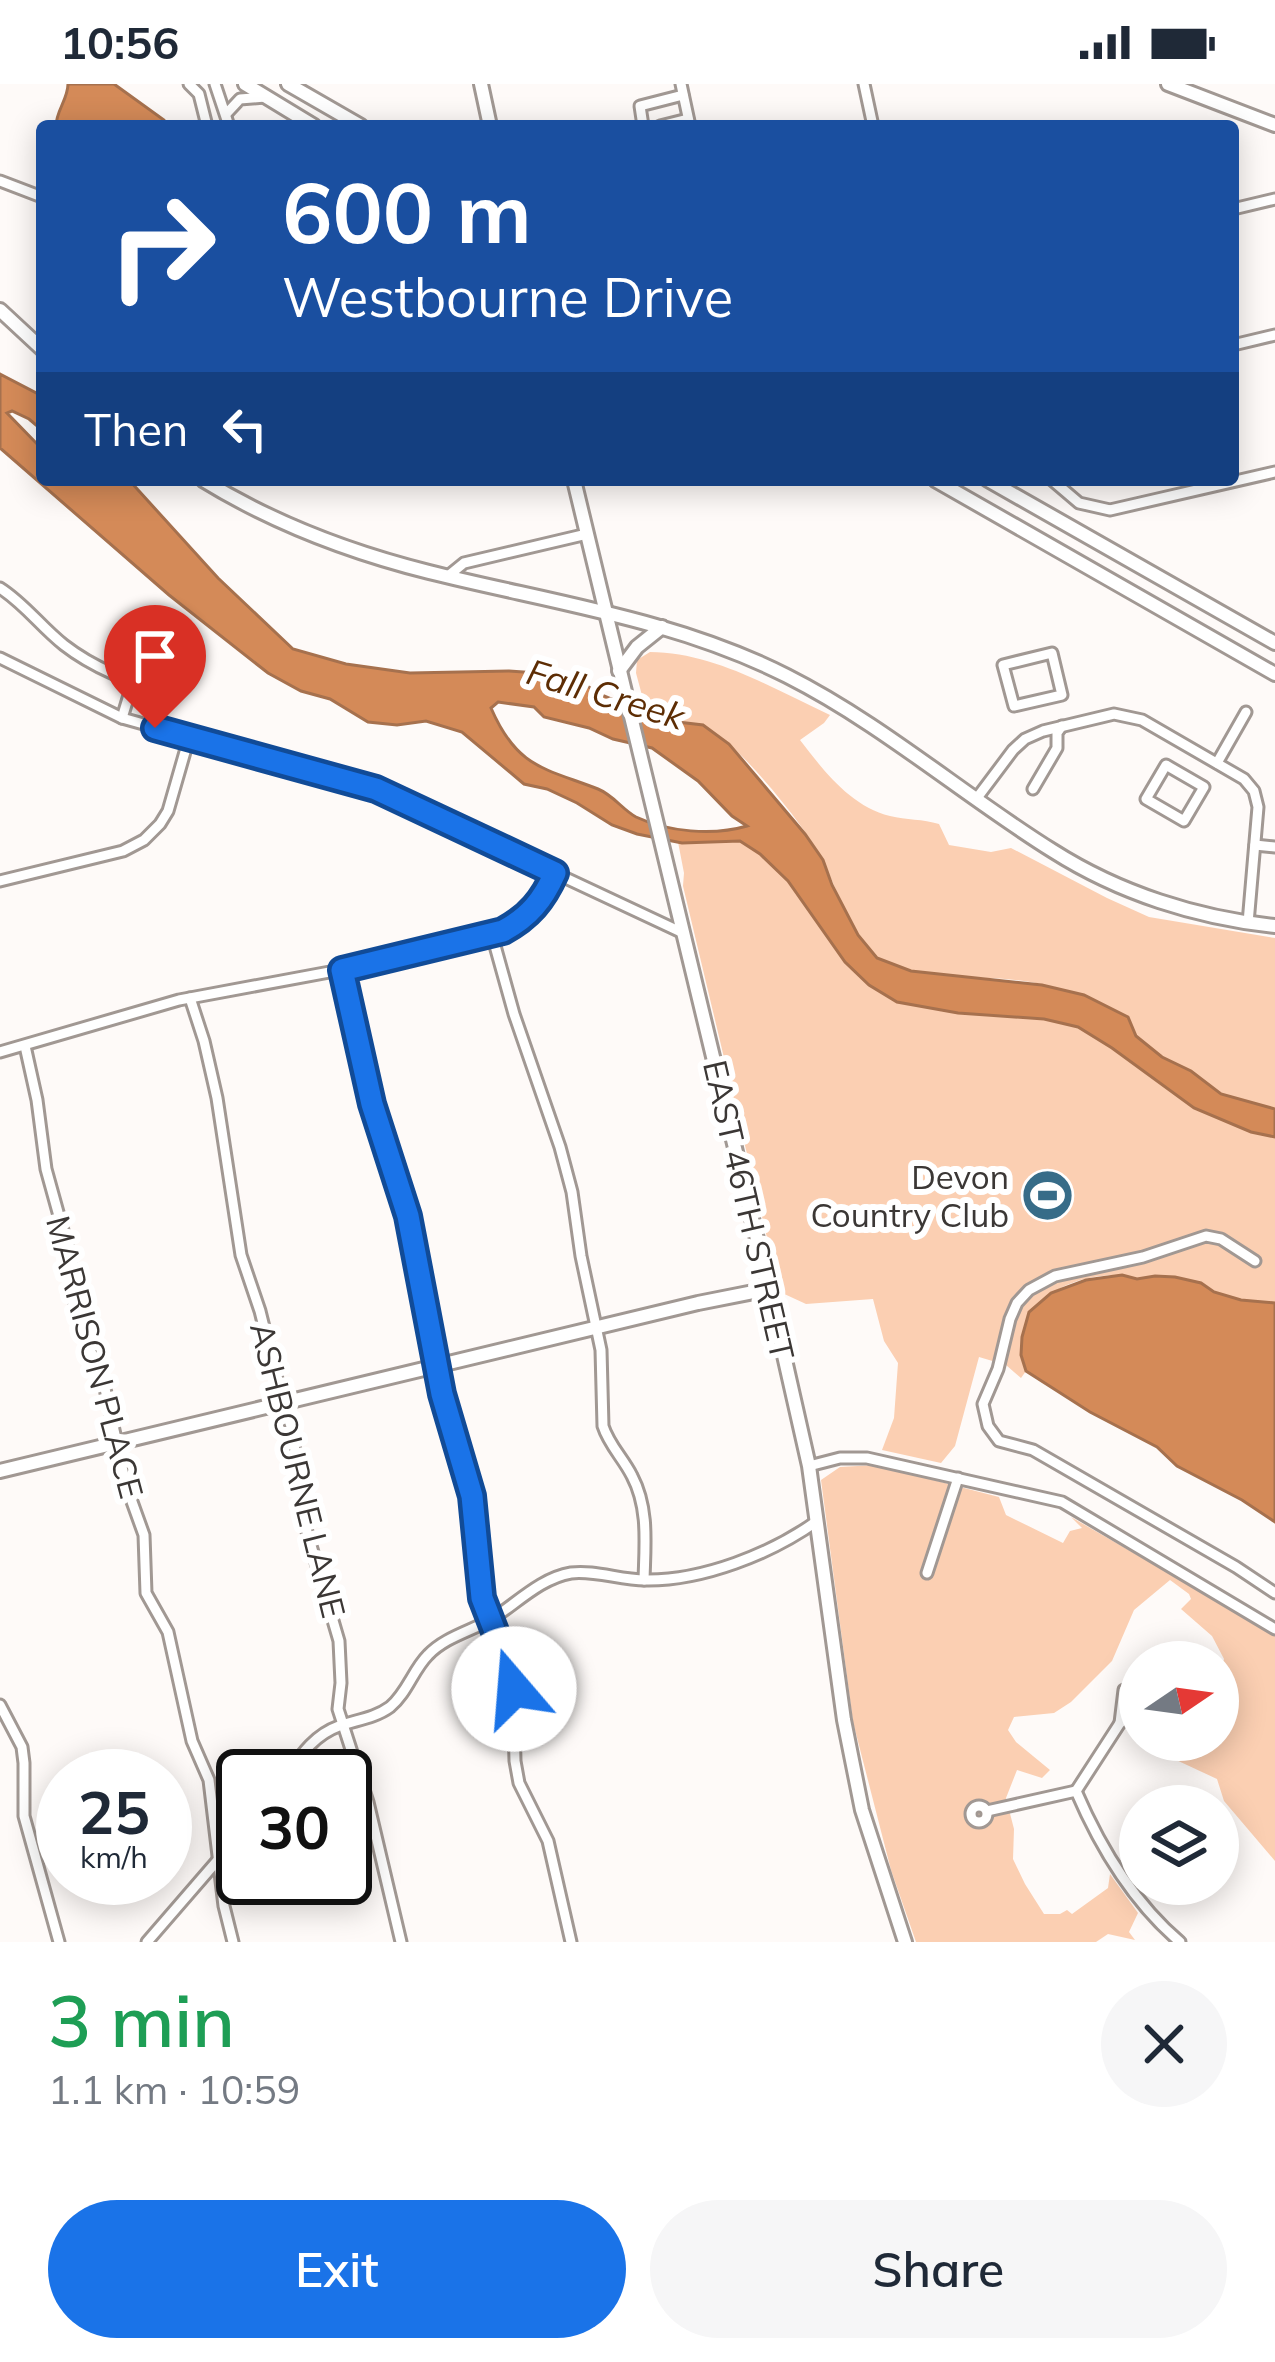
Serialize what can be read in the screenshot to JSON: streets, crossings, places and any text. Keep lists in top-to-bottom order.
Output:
{
  "streets": {
    "main road": ["EAST 46TH STREET"],
    "street": ["MARRISON PLACE", "ASHBOURNE LANE"]
  },
  "water": ["Fall Creek"],
  "places": {
    "sports": ["Devon Country Club"]
  },
  "north": "right",
  "page": {
    "status": "10:56",
    "turn": ["600 m", "Westbourne Drive"],
    "then": "Then",
    "speed": "25 km/h",
    "limit": "30",
    "heading": ["3 min", "1.1 km · 10:59"],
    "buttons": ["Exit", "Share"]
  }
}
